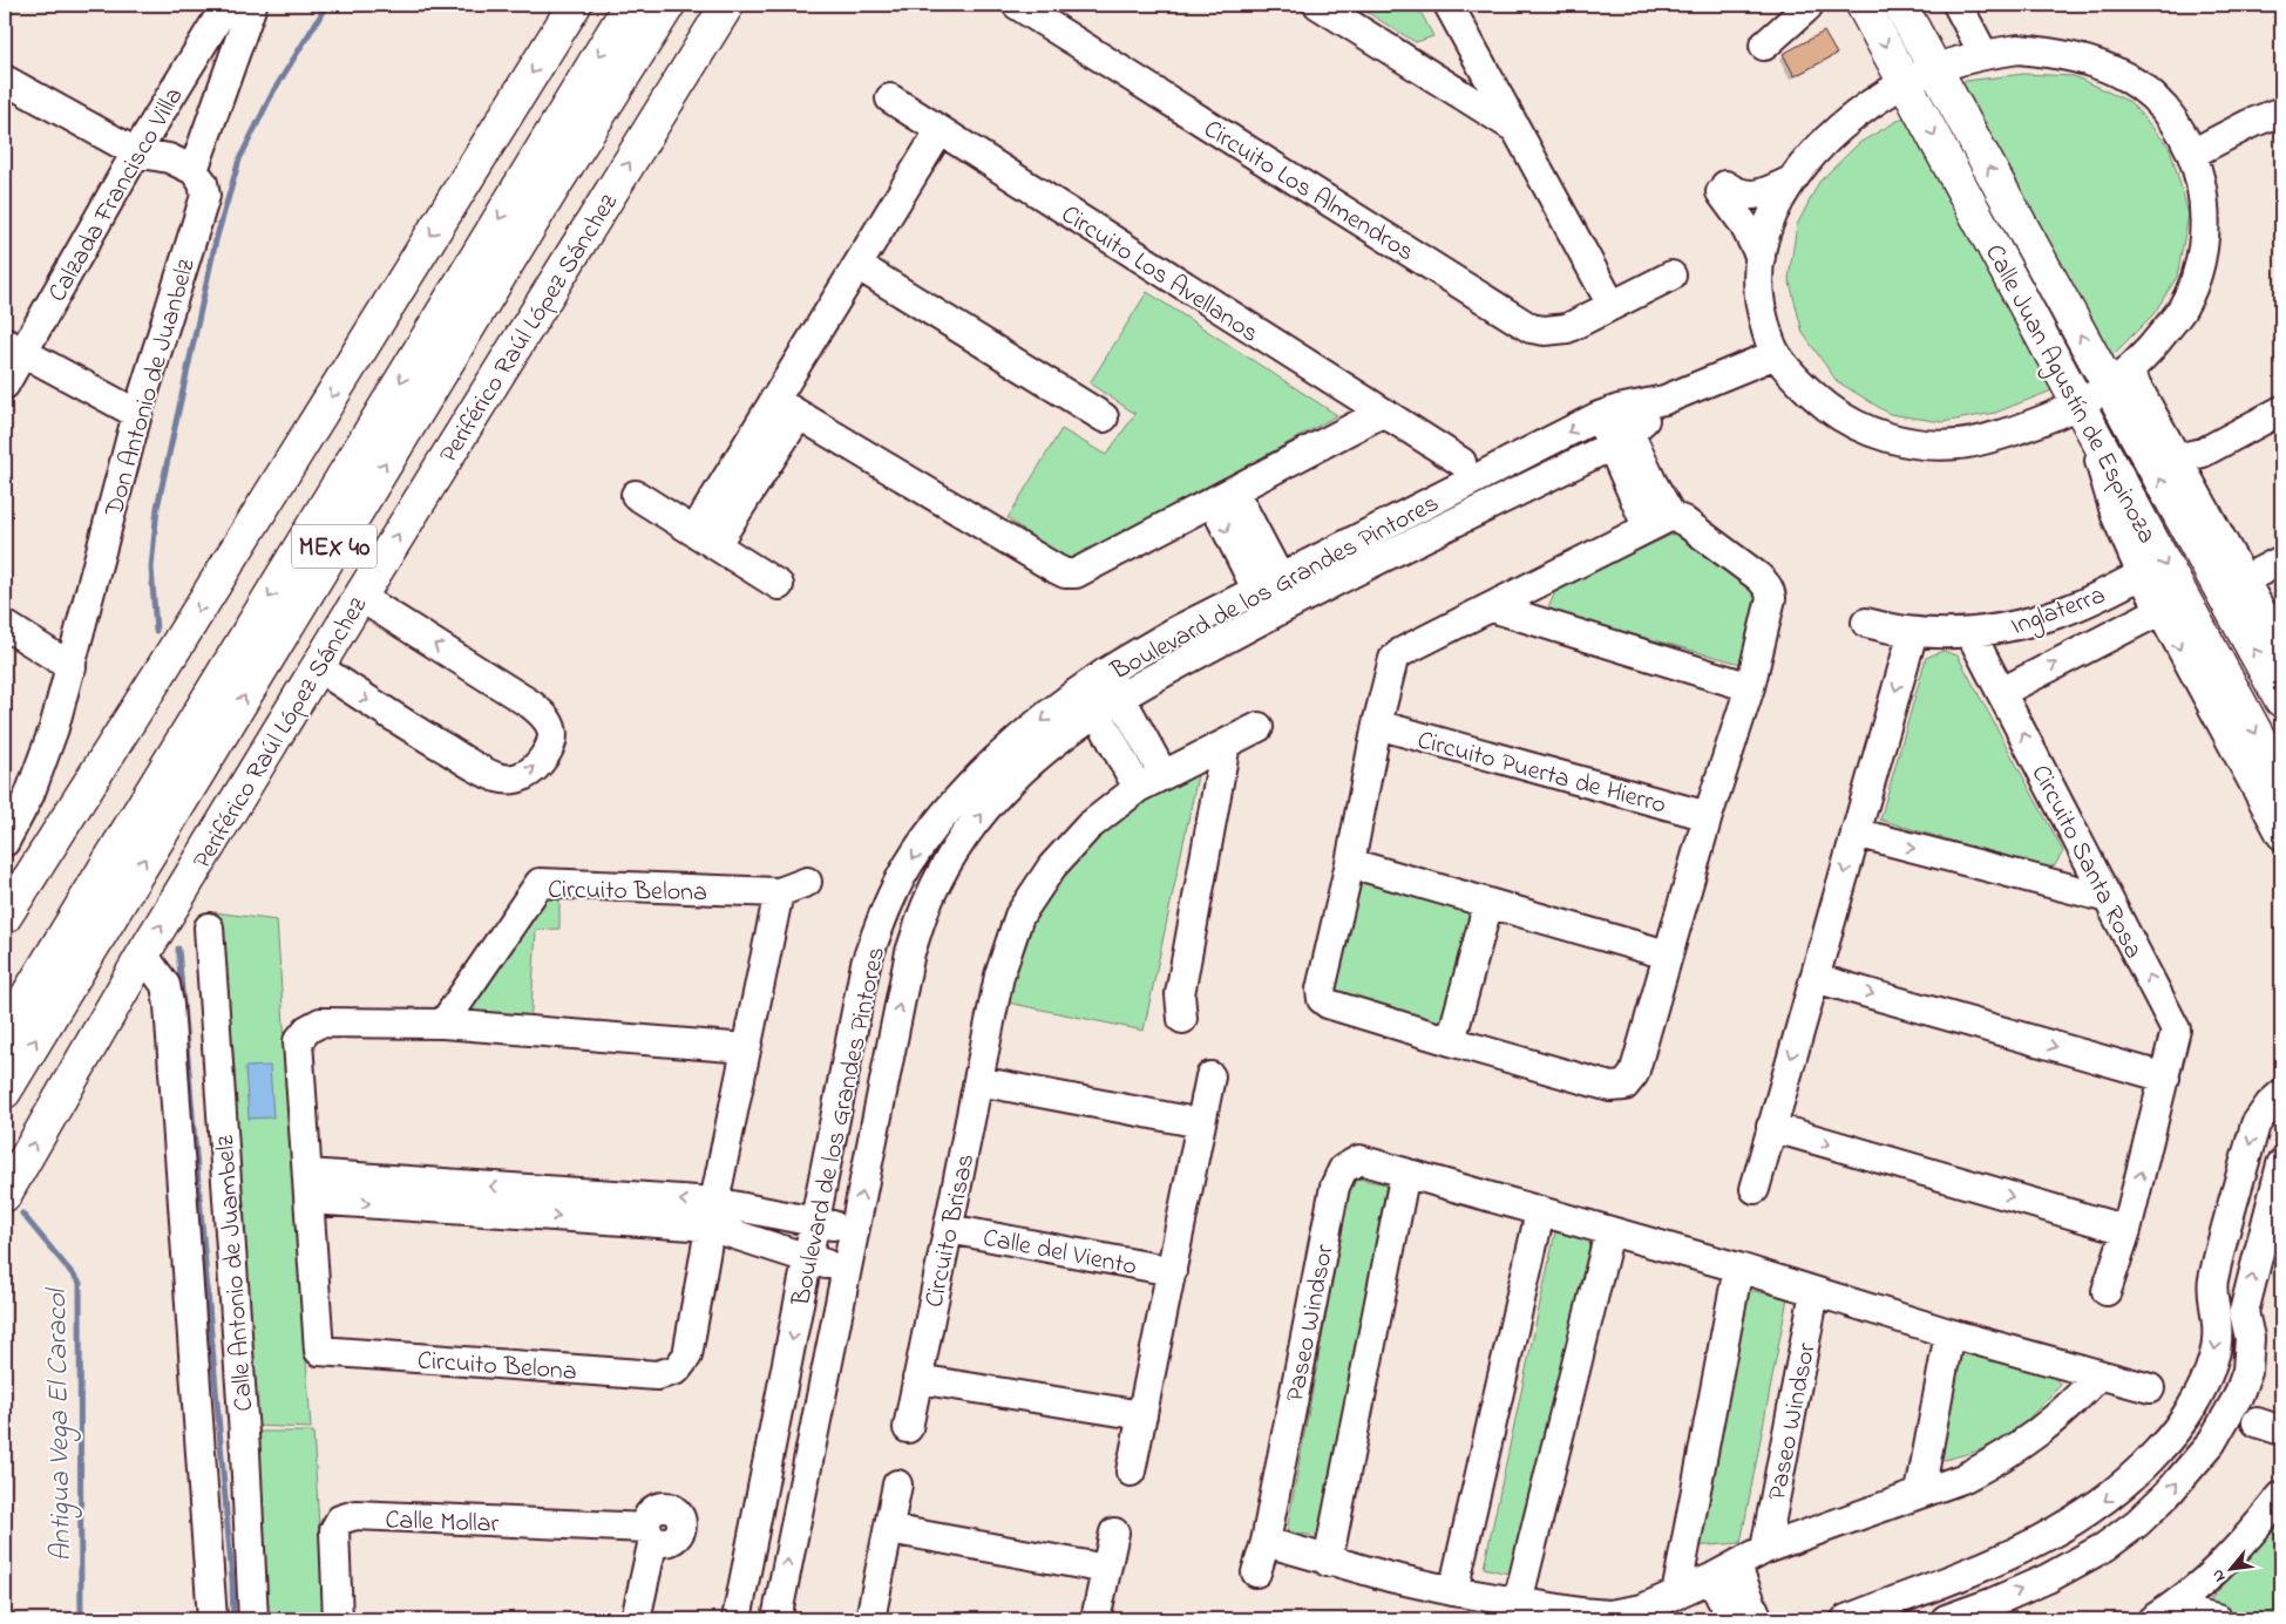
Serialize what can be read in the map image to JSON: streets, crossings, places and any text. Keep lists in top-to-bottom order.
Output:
{
  "streets": {
    "main road": ["Periférico Raúl López Sánchez", "Calle Juan Agustín de Espinoza", "MEX 40"],
    "street": [
      "Circuito Los Almendros",
      "Calzada Francisco Villa",
      "Circuito Los Avellanos",
      "Don Antonio de Juanbelz",
      "Boulevard de los Grandes Pintores",
      "Inglaterra",
      "Circuito Puerta de Hierro",
      "Circuito Santa Rosa",
      "Circuito Belona",
      "Circuito Brisas",
      "Calle del Viento",
      "Calle Antonio de Juambelz",
      "Paseo Windsor",
      "Calle Mollar"
    ]
  },
  "crossings": [
    ["Periférico Raúl López Sánchez", "Calle Antonio de Juambelz"],
    ["Inglaterra", "Circuito Santa Rosa"],
    ["Circuito Brisas", "Calle del Viento"]
  ],
  "water": ["Antigua Vega El Caracol"],
  "north": "bottom left"
}
